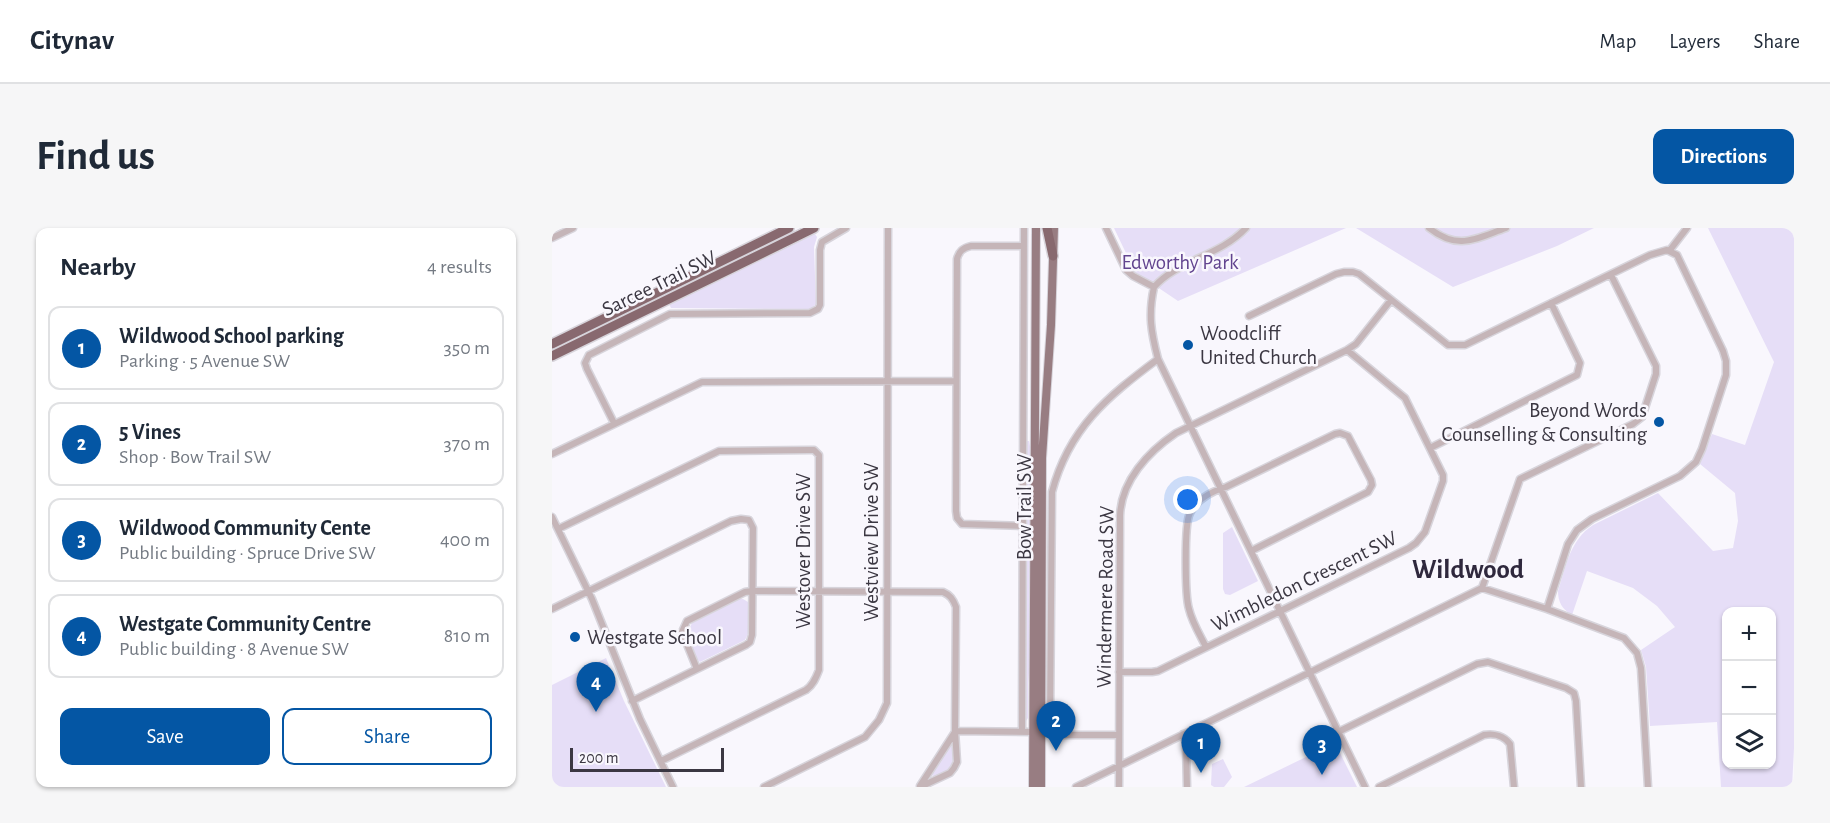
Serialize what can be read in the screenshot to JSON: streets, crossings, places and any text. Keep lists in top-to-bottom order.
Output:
{
  "streets": {
    "highway": ["Sarcee Trail SW"],
    "main road": ["Bow Trail SW"],
    "street": [
      "Westview Drive SW",
      "Westover Drive SW",
      "Wimbledon Crescent SW",
      "Windermere Road SW"
    ]
  },
  "crossings": [
    ["Wimbledon Crescent SW", "Windermere Road SW"]
  ],
  "districts": ["Wildwood"],
  "parks": ["Edworthy Park"],
  "places": ["Woodcliff United Church", "Beyond Words Counselling & Consulting", "Westgate School"],
  "scale_bar": "200 m",
  "page": {
    "header": "Citynav",
    "nav": ["Map", "Layers", "Share"],
    "buttons": [
      "Directions",
      ["Save", "Share"]
    ],
    "title": "Find us",
    "heading": ["Nearby", "4 results"],
    "list": [
      {
        "mark": "1",
        "name": "Wildwood School parking",
        "note": "Parking · 5 Avenue SW",
        "value": "350 m"
      },
      {
        "mark": "2",
        "name": "5 Vines",
        "note": "Shop · Bow Trail SW",
        "value": "370 m"
      },
      {
        "mark": "3",
        "name": "Wildwood Community Cente",
        "note": "Public building · Spruce Drive SW",
        "value": "400 m"
      },
      {
        "mark": "4",
        "name": "Westgate Community Centre",
        "note": "Public building · 8 Avenue SW",
        "value": "810 m"
      }
    ],
    "map_buttons": ["+", "−"],
    "pins": [
      "4",
      "2",
      "1",
      "3"
    ],
    "scale": "200 m"
  }
}
